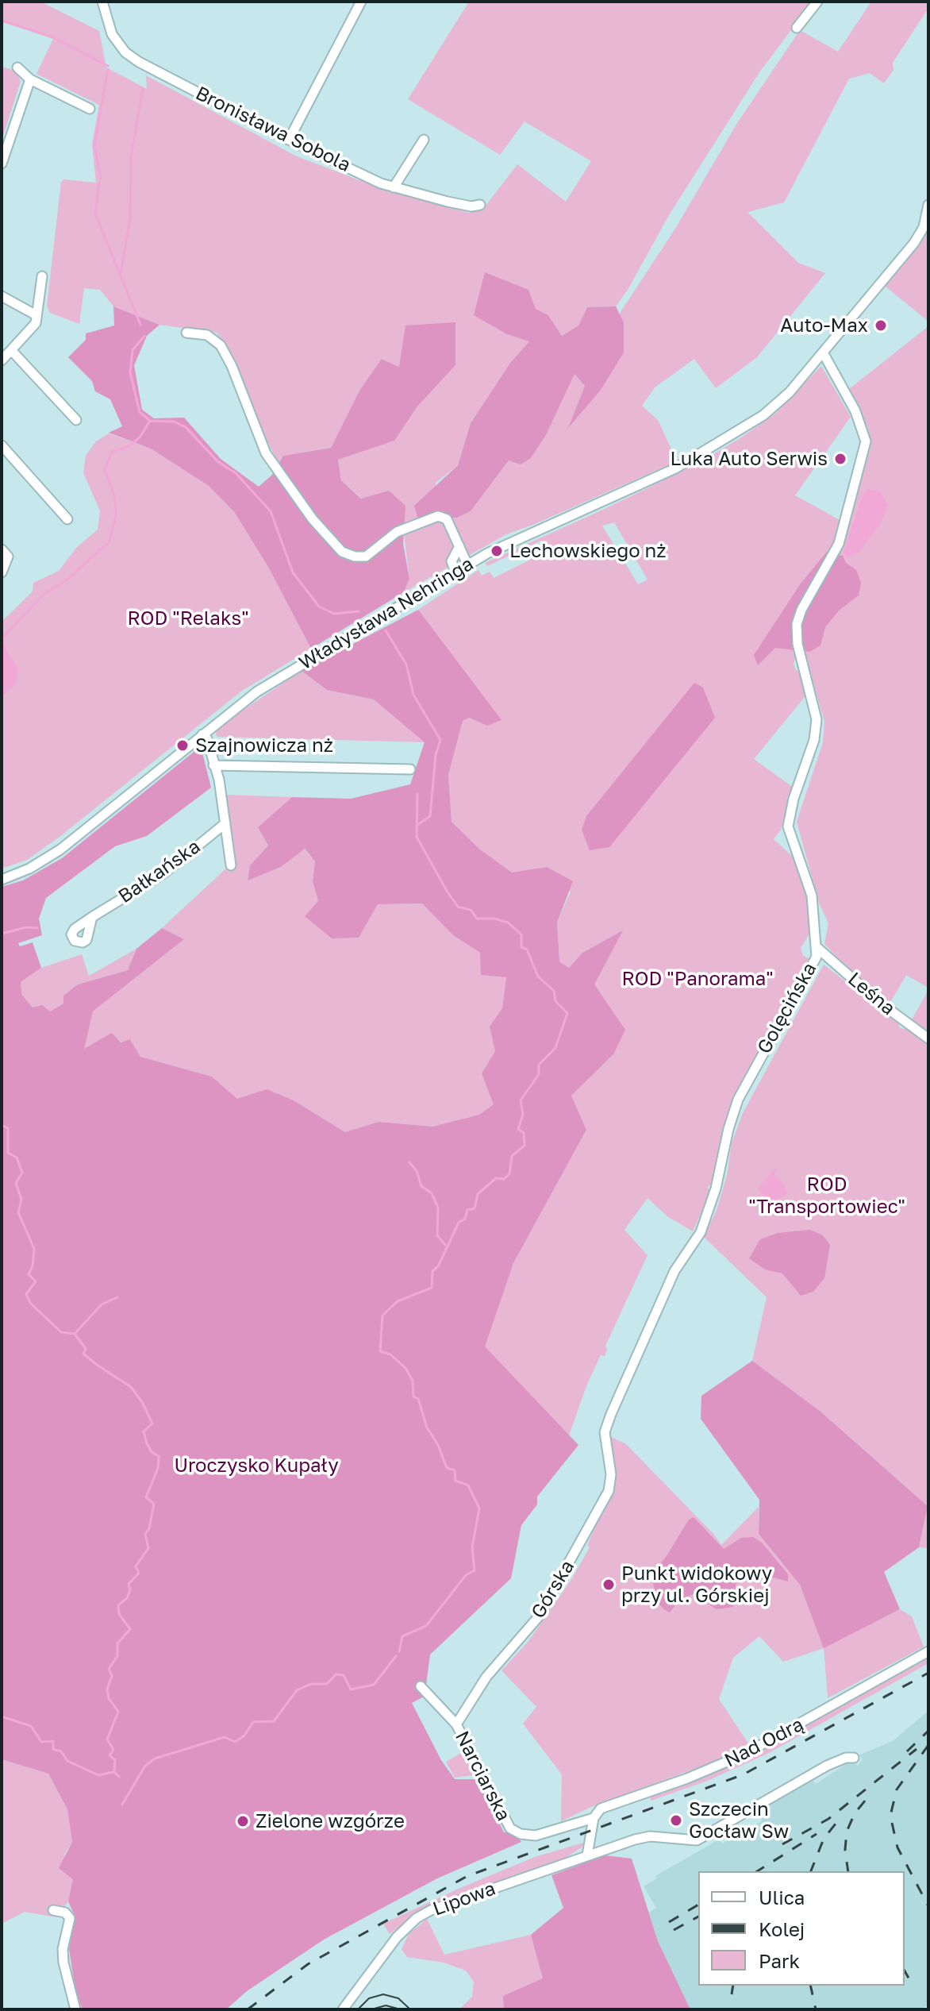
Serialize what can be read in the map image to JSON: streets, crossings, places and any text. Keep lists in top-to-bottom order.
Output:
{
  "streets": {
    "street": [
      "Bronisława Sobola",
      "Władysława Nehringa",
      "Bałkańska",
      "Leśna",
      "Golęcińska",
      "Górska",
      "Nad Odrą",
      "Narciarska",
      "Lipowa"
    ]
  },
  "crossings": [
    ["Władysława Nehringa", "Golęcińska"],
    ["Leśna", "Golęcińska"],
    ["Golęcińska", "Górska"],
    ["Górska", "Narciarska"],
    ["Nad Odrą", "Narciarska"]
  ],
  "parks": [
    "ROD \"Relaks\"",
    "ROD \"Panorama\"",
    "ROD \"Transportowiec\"",
    "Uroczysko Kupały"
  ],
  "places": [
    "Auto-Max",
    "Luka Auto Serwis",
    "Lechowskiego nż",
    "Szajnowicza nż",
    "Punkt widokowy przy ul. Górskiej",
    "Szczecin Gocław Sw",
    "Zielone wzgórze"
  ],
  "legend": ["Ulica", "Kolej", "Park"]
}
